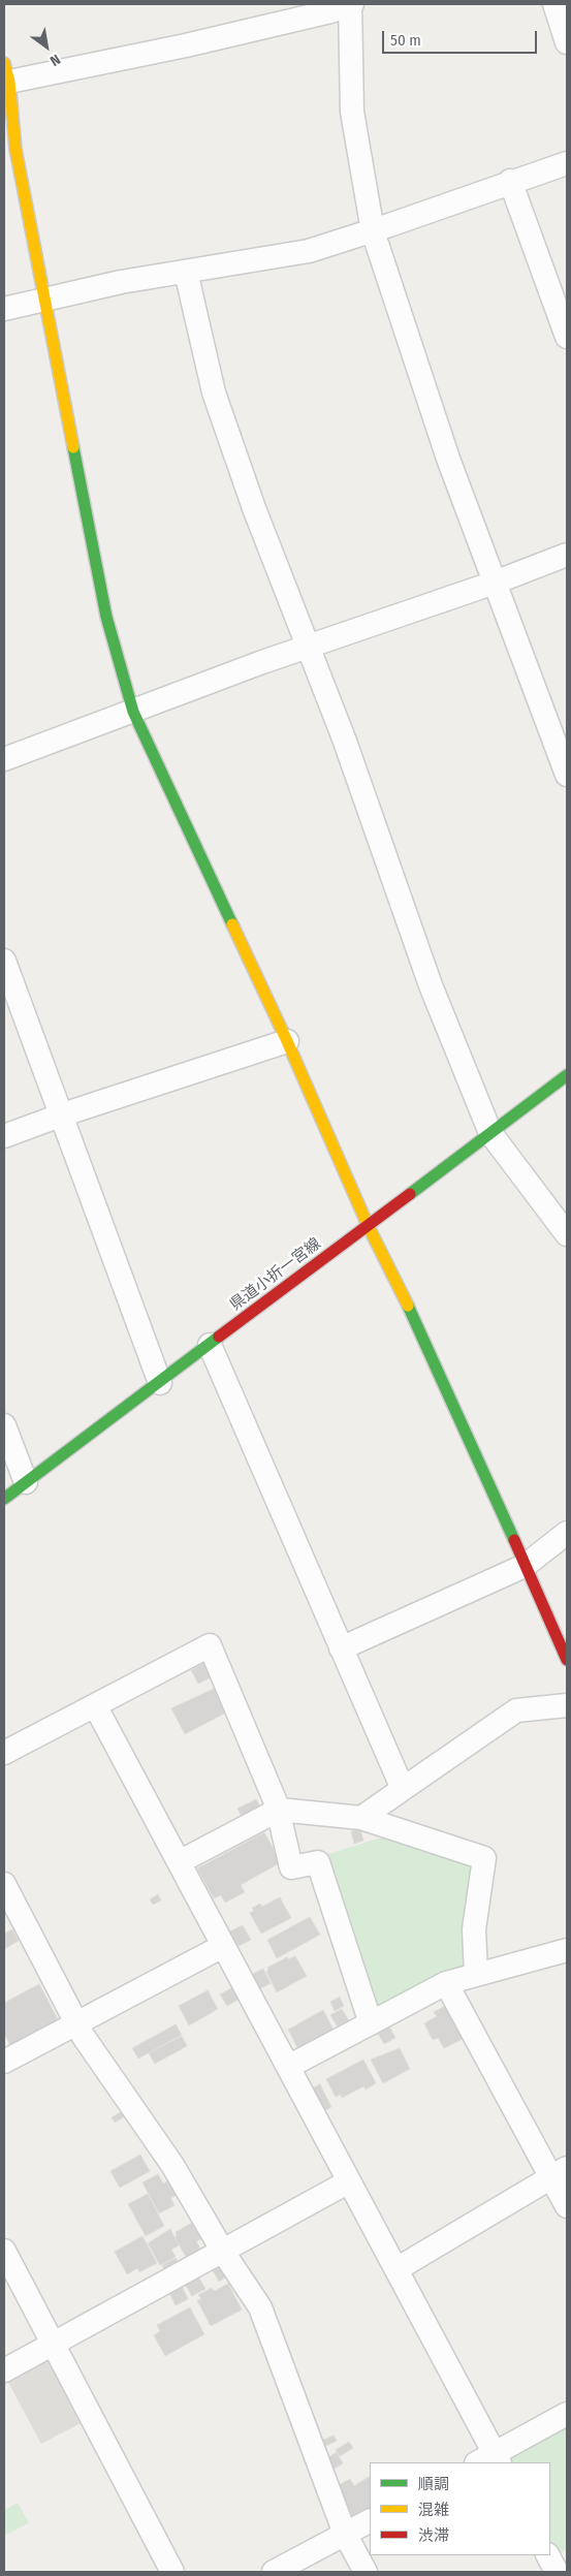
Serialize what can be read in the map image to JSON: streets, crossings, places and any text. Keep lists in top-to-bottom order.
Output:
{
  "streets": {
    "street": ["県道小折一宮線"]
  },
  "legend": ["順調", "混雑", "渋滞"],
  "scale_bar": "50 m",
  "north": "bottom right"
}
